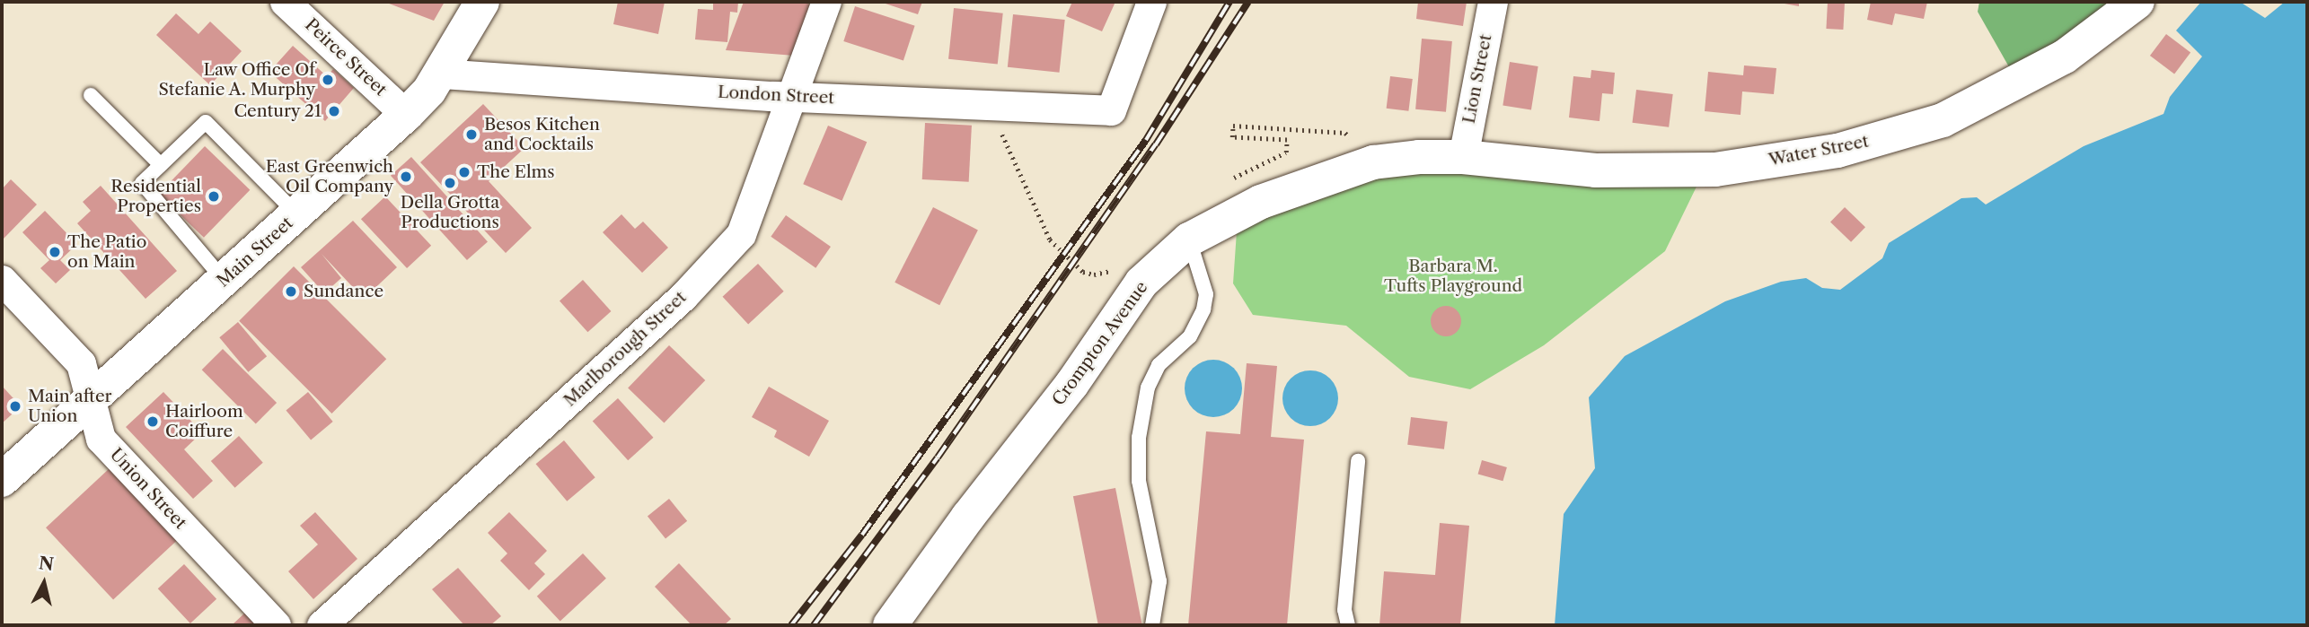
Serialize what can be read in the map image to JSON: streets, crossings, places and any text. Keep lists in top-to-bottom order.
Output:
{
  "streets": {
    "street": [
      "Peirce Street",
      "Lion Street",
      "London Street",
      "Water Street",
      "Main Street",
      "Crompton Avenue",
      "Marlborough Street",
      "Union Street"
    ]
  },
  "crossings": [
    ["Peirce Street", "Main Street"],
    ["Lion Street", "Water Street"],
    ["Lion Street", "Crompton Avenue"],
    ["London Street", "Main Street"],
    ["London Street", "Marlborough Street"],
    ["Water Street", "Crompton Avenue"],
    ["Main Street", "Union Street"]
  ],
  "parks": ["Barbara M. Tufts Playground"],
  "places": [
    "Law Office Of Stefanie A. Murphy",
    "Century 21",
    "Besos Kitchen and Cocktails",
    "The Elms",
    "East Greenwich Oil Company",
    "Della Grotta Productions",
    "Residential Properties",
    "The Patio on Main",
    "Sundance",
    "Main after Union",
    "Hairloom Coiffure"
  ],
  "north": "top"
}
